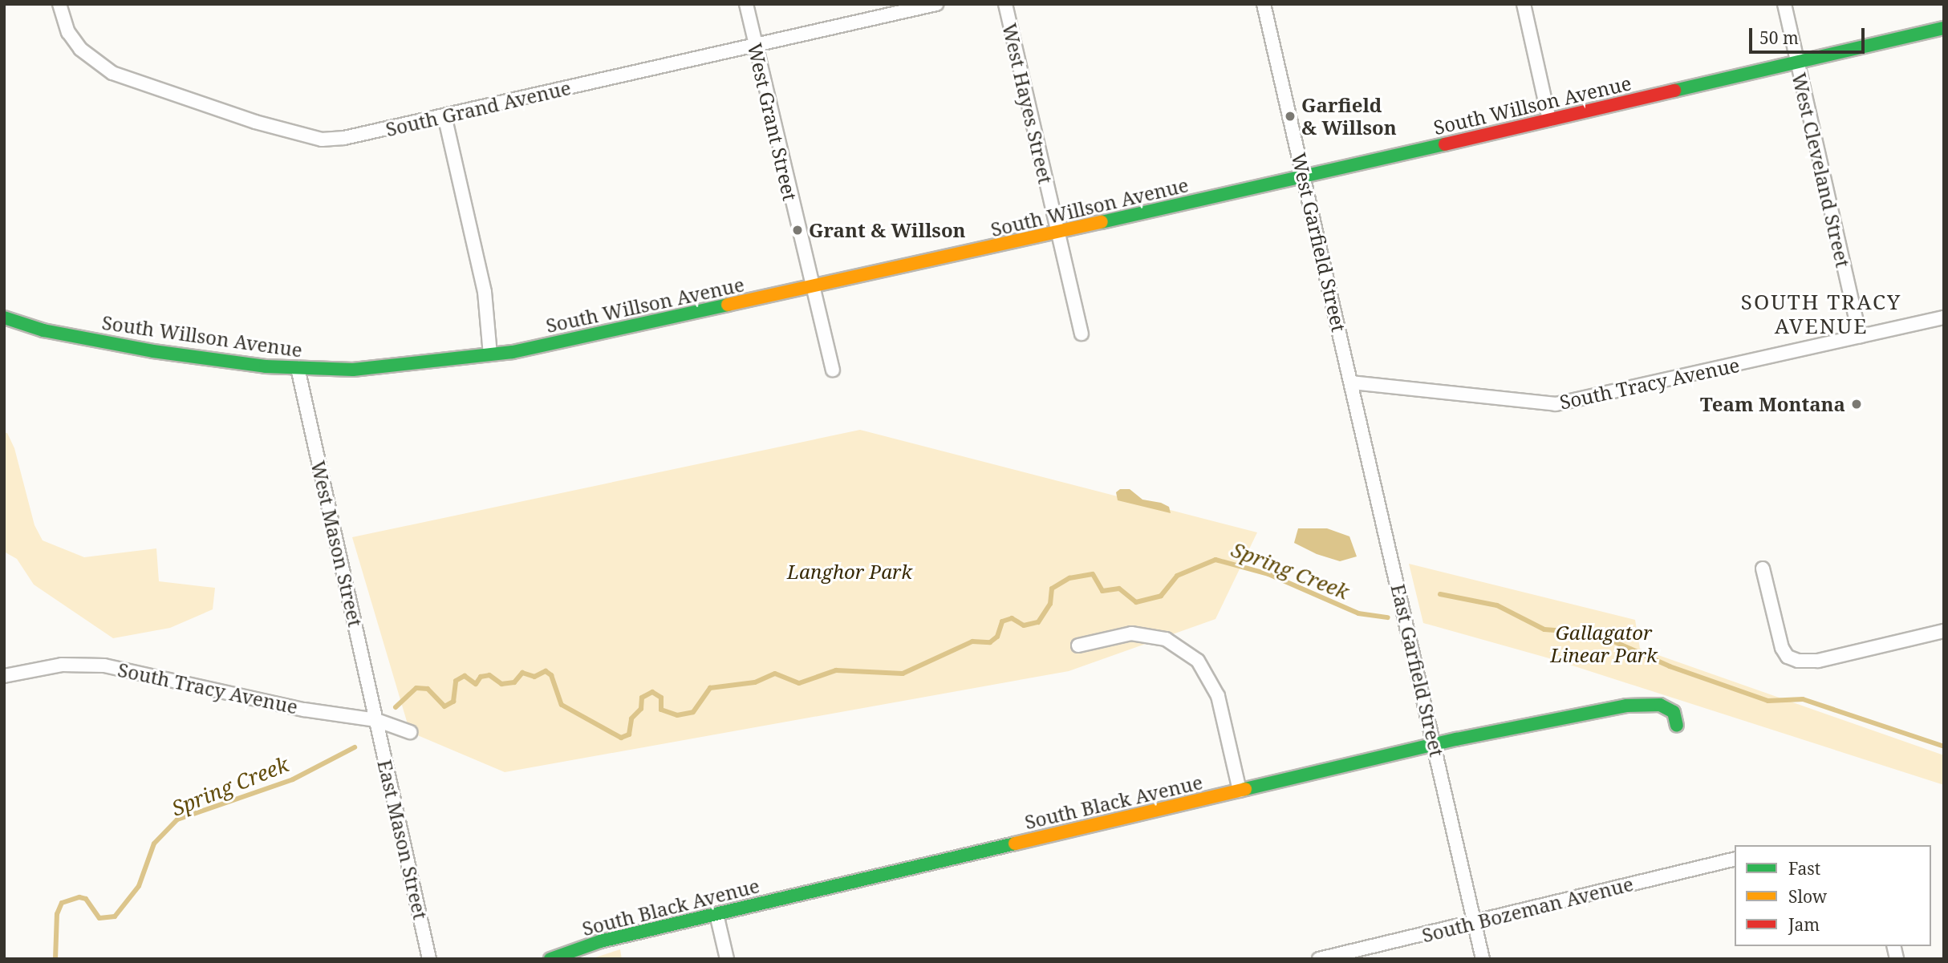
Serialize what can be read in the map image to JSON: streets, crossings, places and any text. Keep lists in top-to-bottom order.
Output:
{
  "streets": {
    "main road": ["South Willson Avenue", "South Black Avenue"],
    "street": [
      "West Hayes Street",
      "South Grand Avenue",
      "West Grant Street",
      "West Cleveland Street",
      "West Garfield Street",
      "South Tracy Avenue",
      "West Mason Street",
      "East Garfield Street",
      "East Mason Street",
      "South Bozeman Avenue"
    ]
  },
  "crossings": [
    ["West Hayes Street", "South Willson Avenue"],
    ["South Willson Avenue", "West Grant Street"],
    ["South Willson Avenue", "West Cleveland Street"],
    ["South Willson Avenue", "West Garfield Street"],
    ["South Willson Avenue", "West Mason Street"],
    ["South Grand Avenue", "West Grant Street"],
    ["West Cleveland Street", "South Tracy Avenue"],
    ["West Garfield Street", "South Tracy Avenue"],
    ["West Garfield Street", "East Garfield Street"],
    ["South Tracy Avenue", "West Mason Street"],
    ["South Tracy Avenue", "East Garfield Street"],
    ["South Tracy Avenue", "East Mason Street"],
    ["West Mason Street", "East Mason Street"],
    ["East Garfield Street", "South Black Avenue"],
    ["East Garfield Street", "South Bozeman Avenue"]
  ],
  "districts": ["SOUTH TRACY AVENUE"],
  "water": ["Spring Creek"],
  "parks": ["Langhor Park", "Gallagator Linear Park"],
  "places": ["Garfield & Willson", "Grant & Willson", "Team Montana"],
  "legend": ["Fast", "Slow", "Jam"],
  "scale_bar": "50 m"
}
